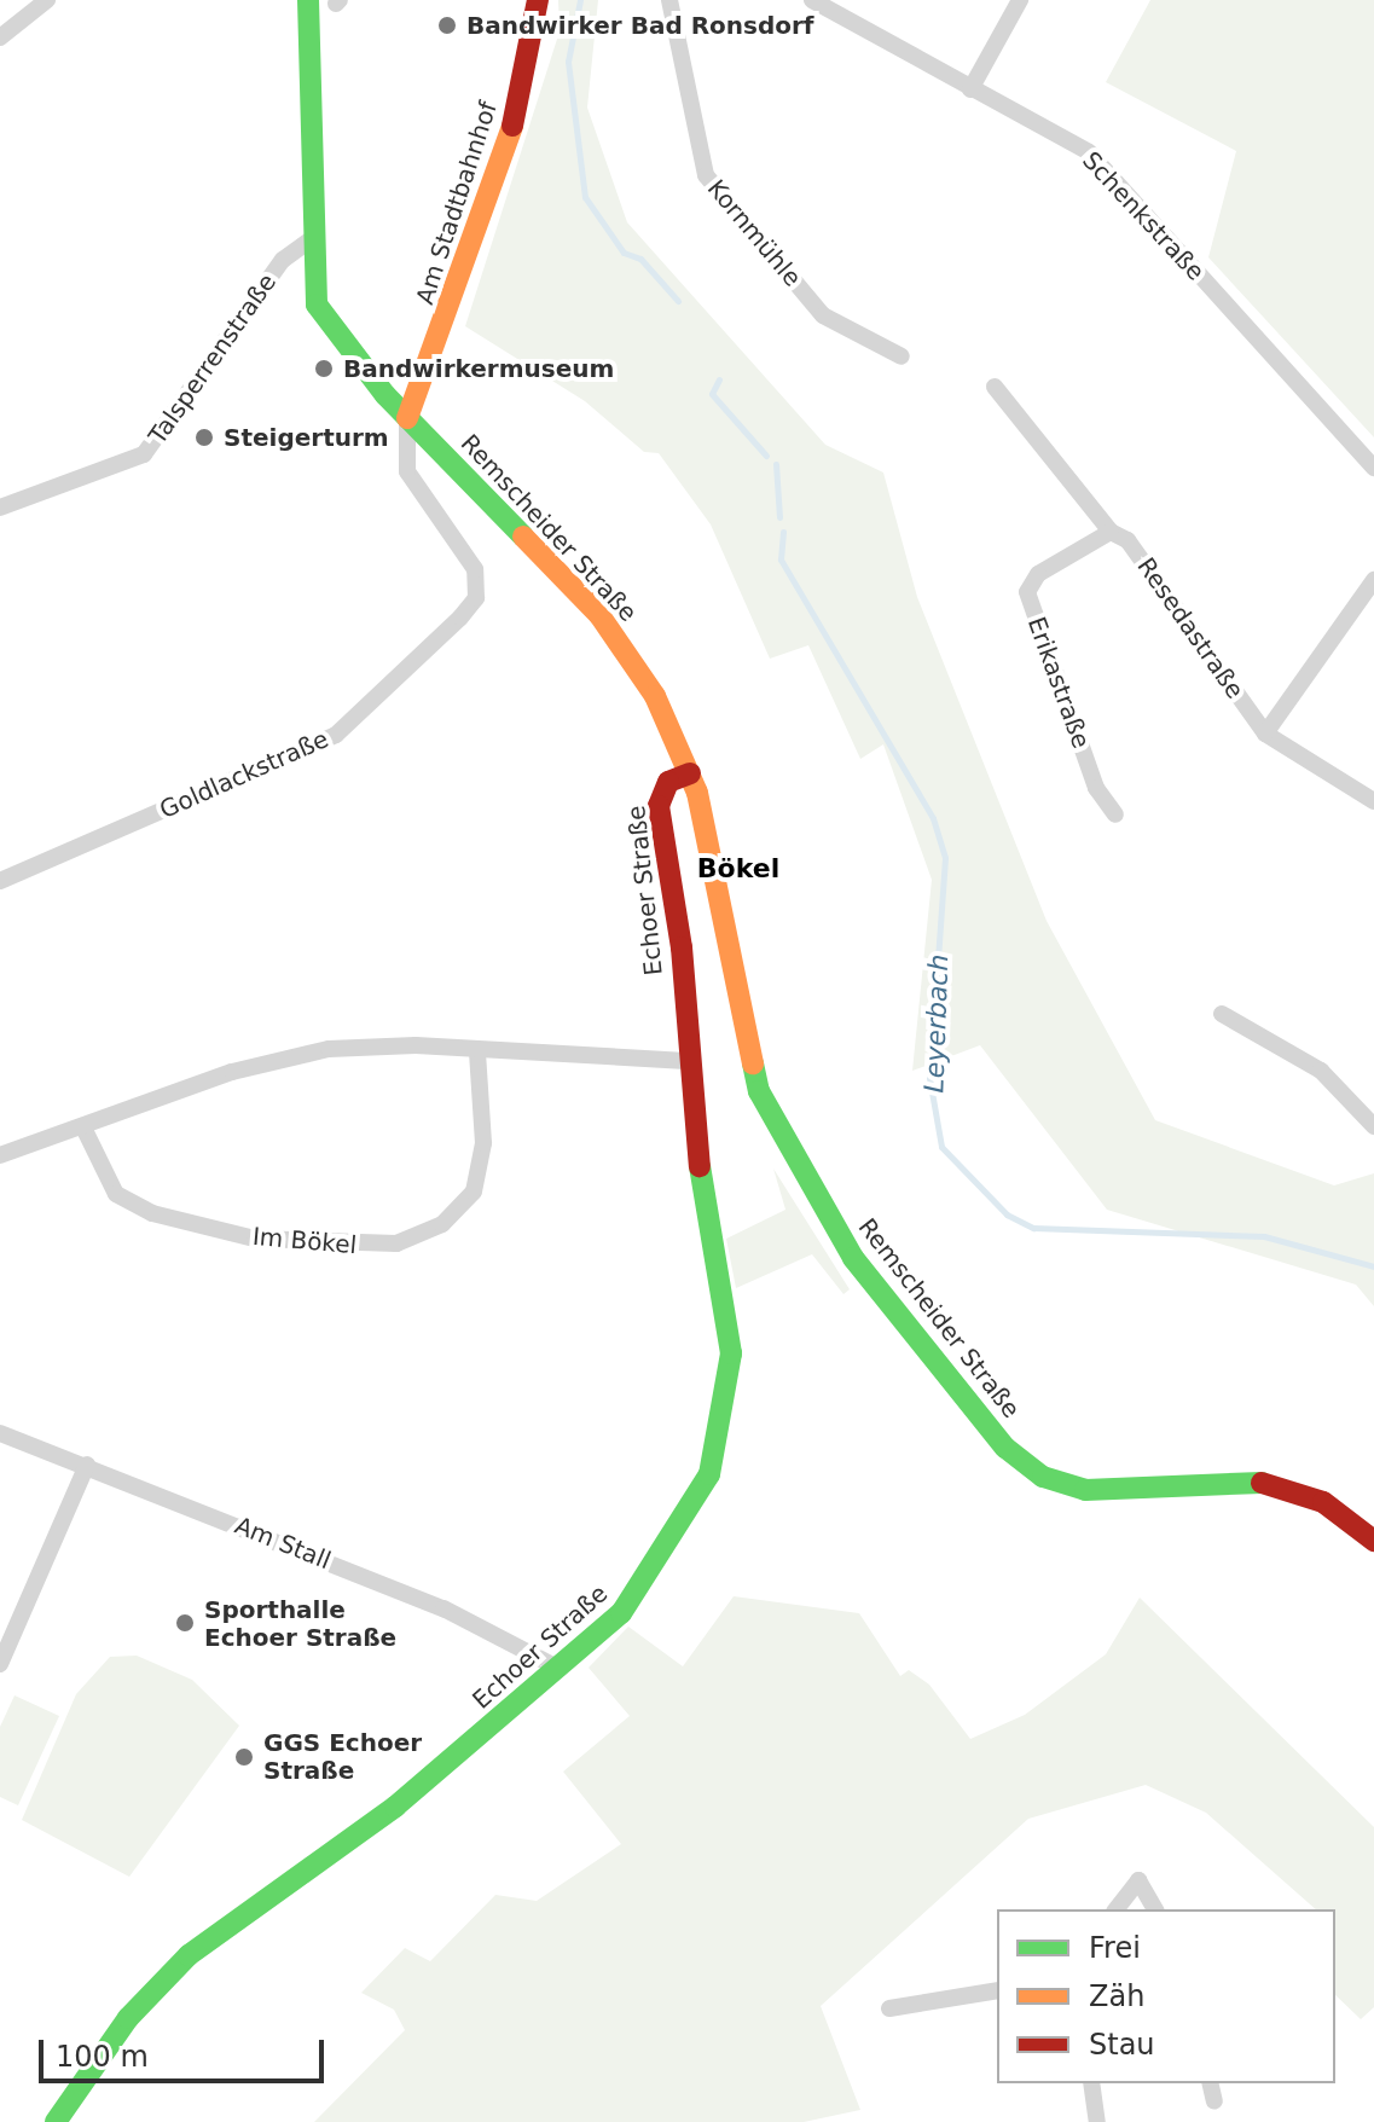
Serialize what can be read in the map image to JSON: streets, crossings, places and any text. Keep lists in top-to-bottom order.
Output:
{
  "streets": {
    "main road": ["Am Stadtbahnhof", "Remscheider Straße", "Echoer Straße"],
    "street": [
      "Schenkstraße",
      "Kornmühle",
      "Talsperrenstraße",
      "Resedastraße",
      "Erikastraße",
      "Goldlackstraße",
      "Im Bökel",
      "Am Stall"
    ]
  },
  "crossings": [
    ["Am Stadtbahnhof", "Remscheider Straße"],
    ["Am Stadtbahnhof", "Goldlackstraße"],
    ["Talsperrenstraße", "Remscheider Straße"],
    ["Remscheider Straße", "Goldlackstraße"],
    ["Remscheider Straße", "Echoer Straße"],
    ["Resedastraße", "Erikastraße"],
    ["Echoer Straße", "Am Stall"]
  ],
  "districts": ["Bökel"],
  "water": ["Leyerbach"],
  "places": [
    "Bandwirker Bad Ronsdorf",
    "Bandwirkermuseum",
    "Steigerturm",
    "Sporthalle Echoer Straße",
    "GGS Echoer Straße"
  ],
  "legend": ["Frei", "Zäh", "Stau"],
  "scale_bar": "100 m"
}
